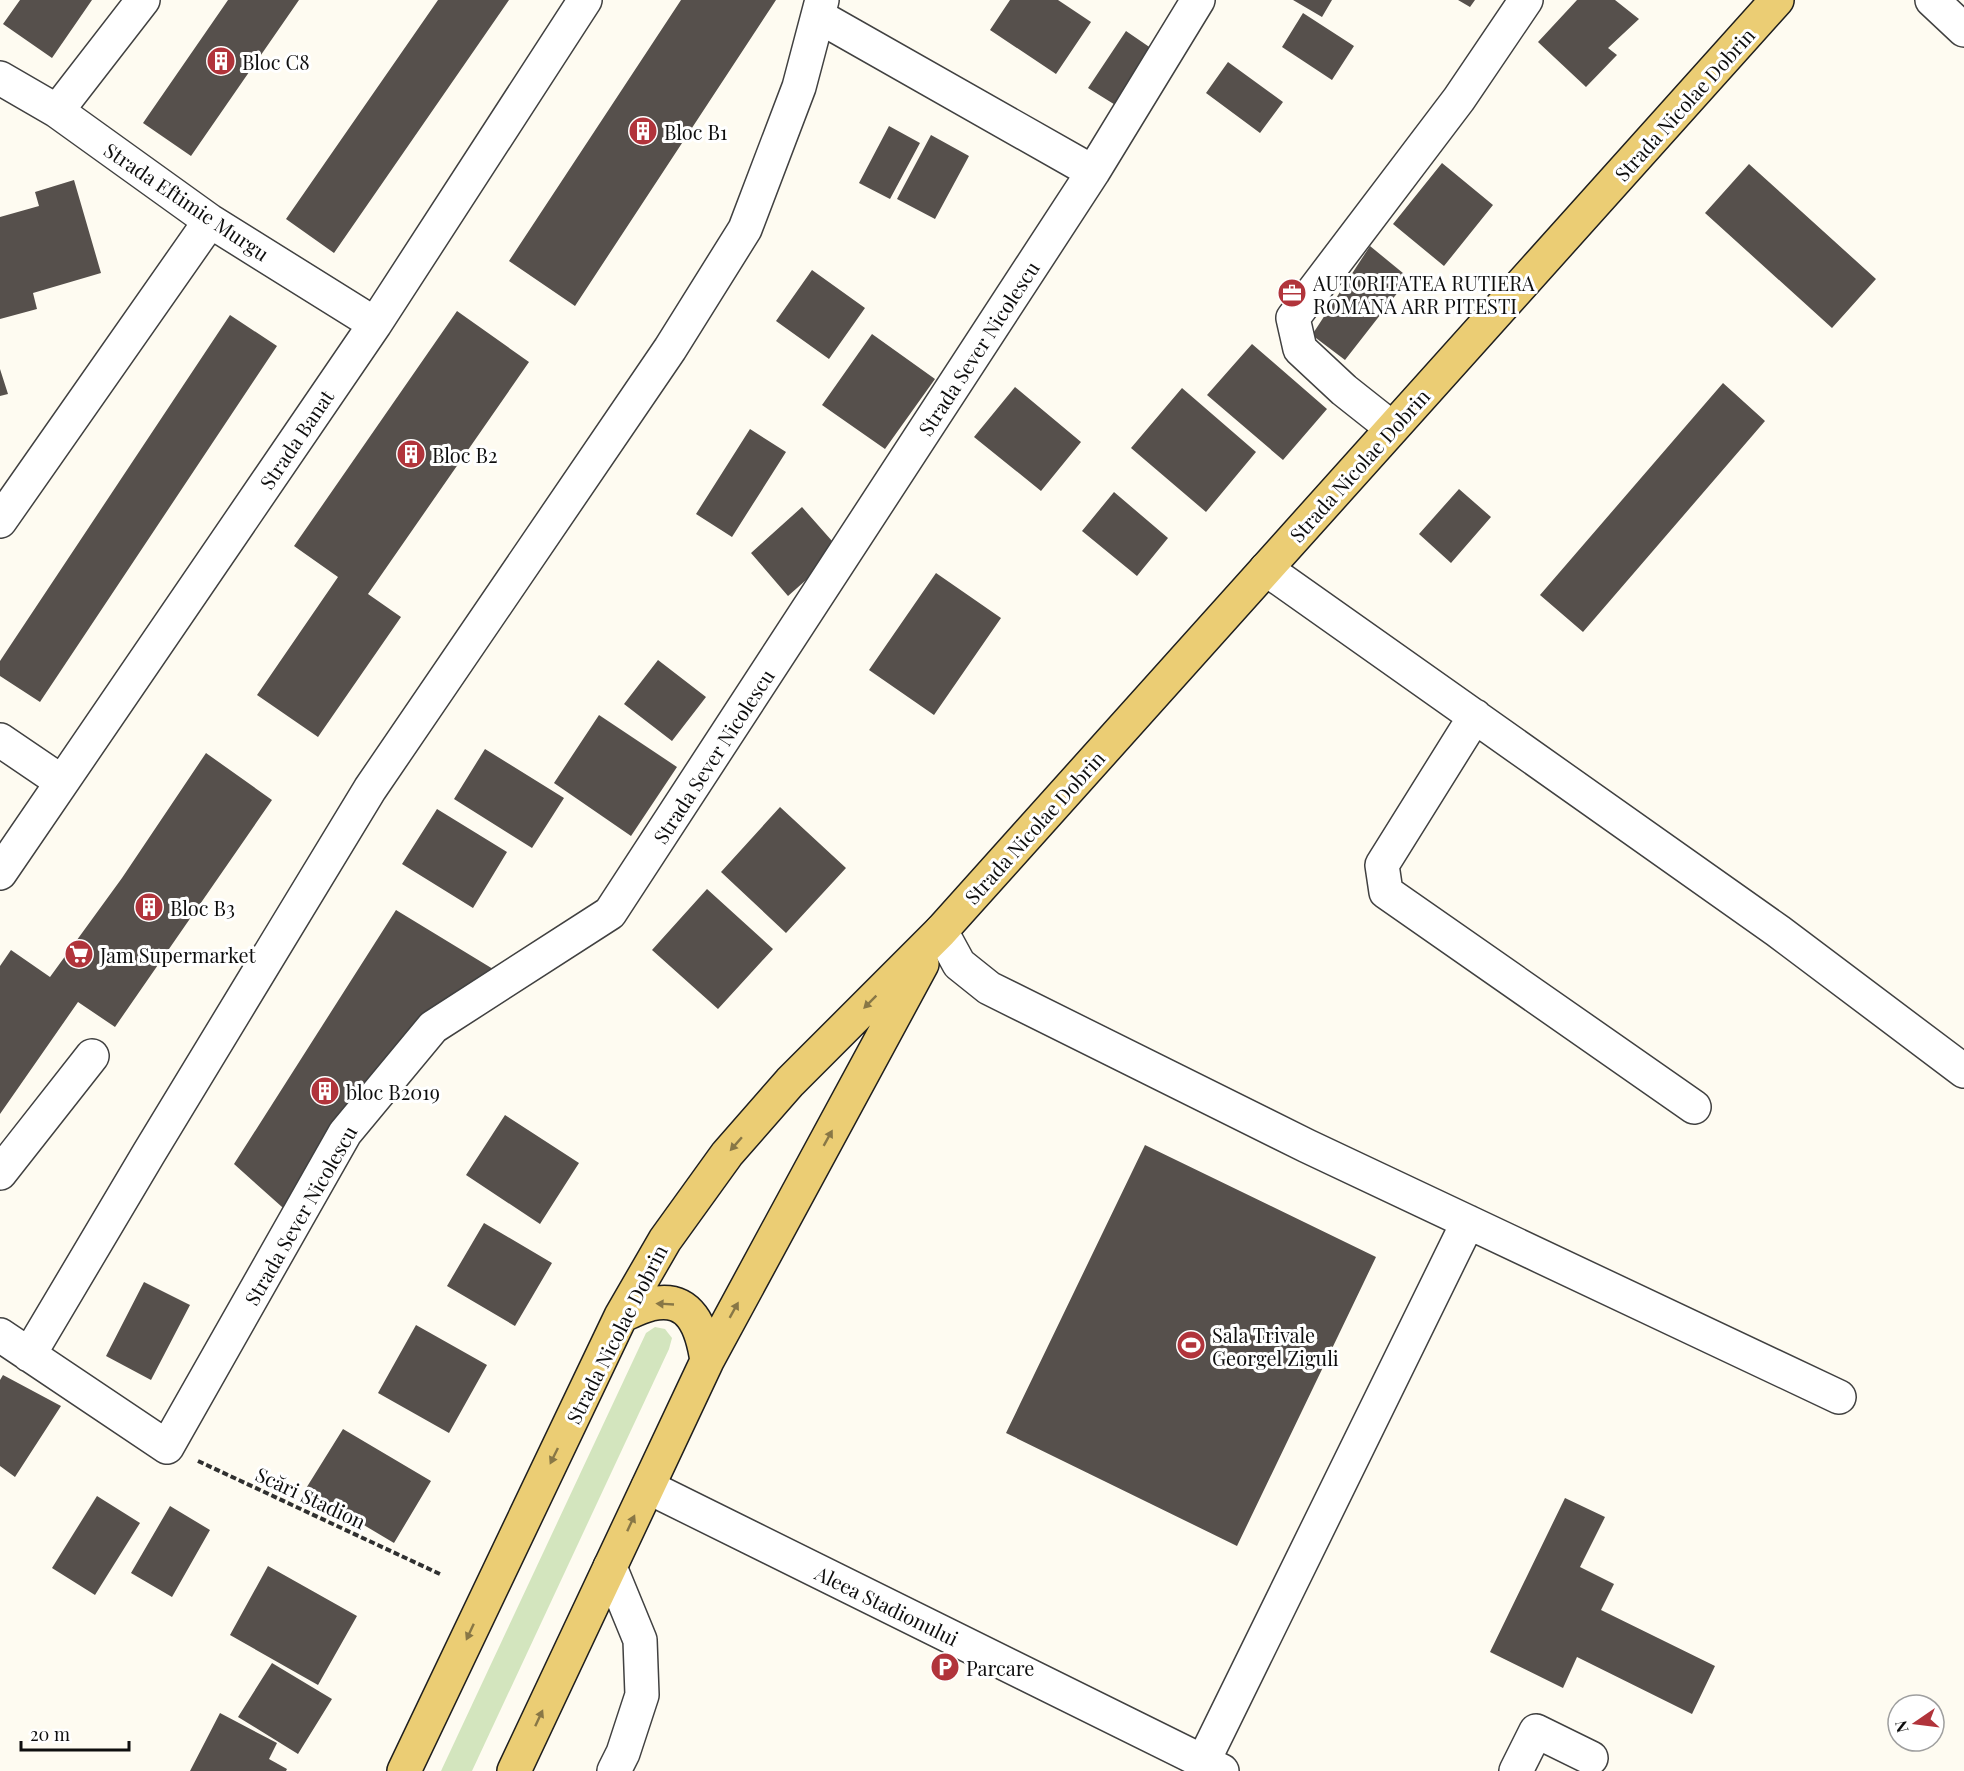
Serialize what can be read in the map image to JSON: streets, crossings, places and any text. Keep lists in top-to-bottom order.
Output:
{
  "streets": {
    "main road": ["Strada Nicolae Dobrin"],
    "street": [
      "Strada Eftimie Murgu",
      "Strada Sever Nicolescu",
      "Strada Banat",
      "Aleea Stadionului"
    ],
    "path": ["Scări Stadion"]
  },
  "crossings": [
    ["Strada Nicolae Dobrin", "Aleea Stadionului"],
    ["Strada Eftimie Murgu", "Strada Banat"],
    ["Strada Sever Nicolescu", "Scări Stadion"]
  ],
  "places": {
    "building": [
      "Bloc C8",
      "Bloc B1",
      "Bloc B2",
      "Bloc B3",
      "bloc B2019"
    ],
    "office": ["AUTORITATEA RUTIERA ROMANA ARR PITESTI"],
    "supermarket": ["Jam Supermarket"],
    "sports": ["Sala Trivale Georgel Ziguli"],
    "parking": ["Parcare"]
  },
  "scale_bar": "20 m",
  "north": "left"
}
